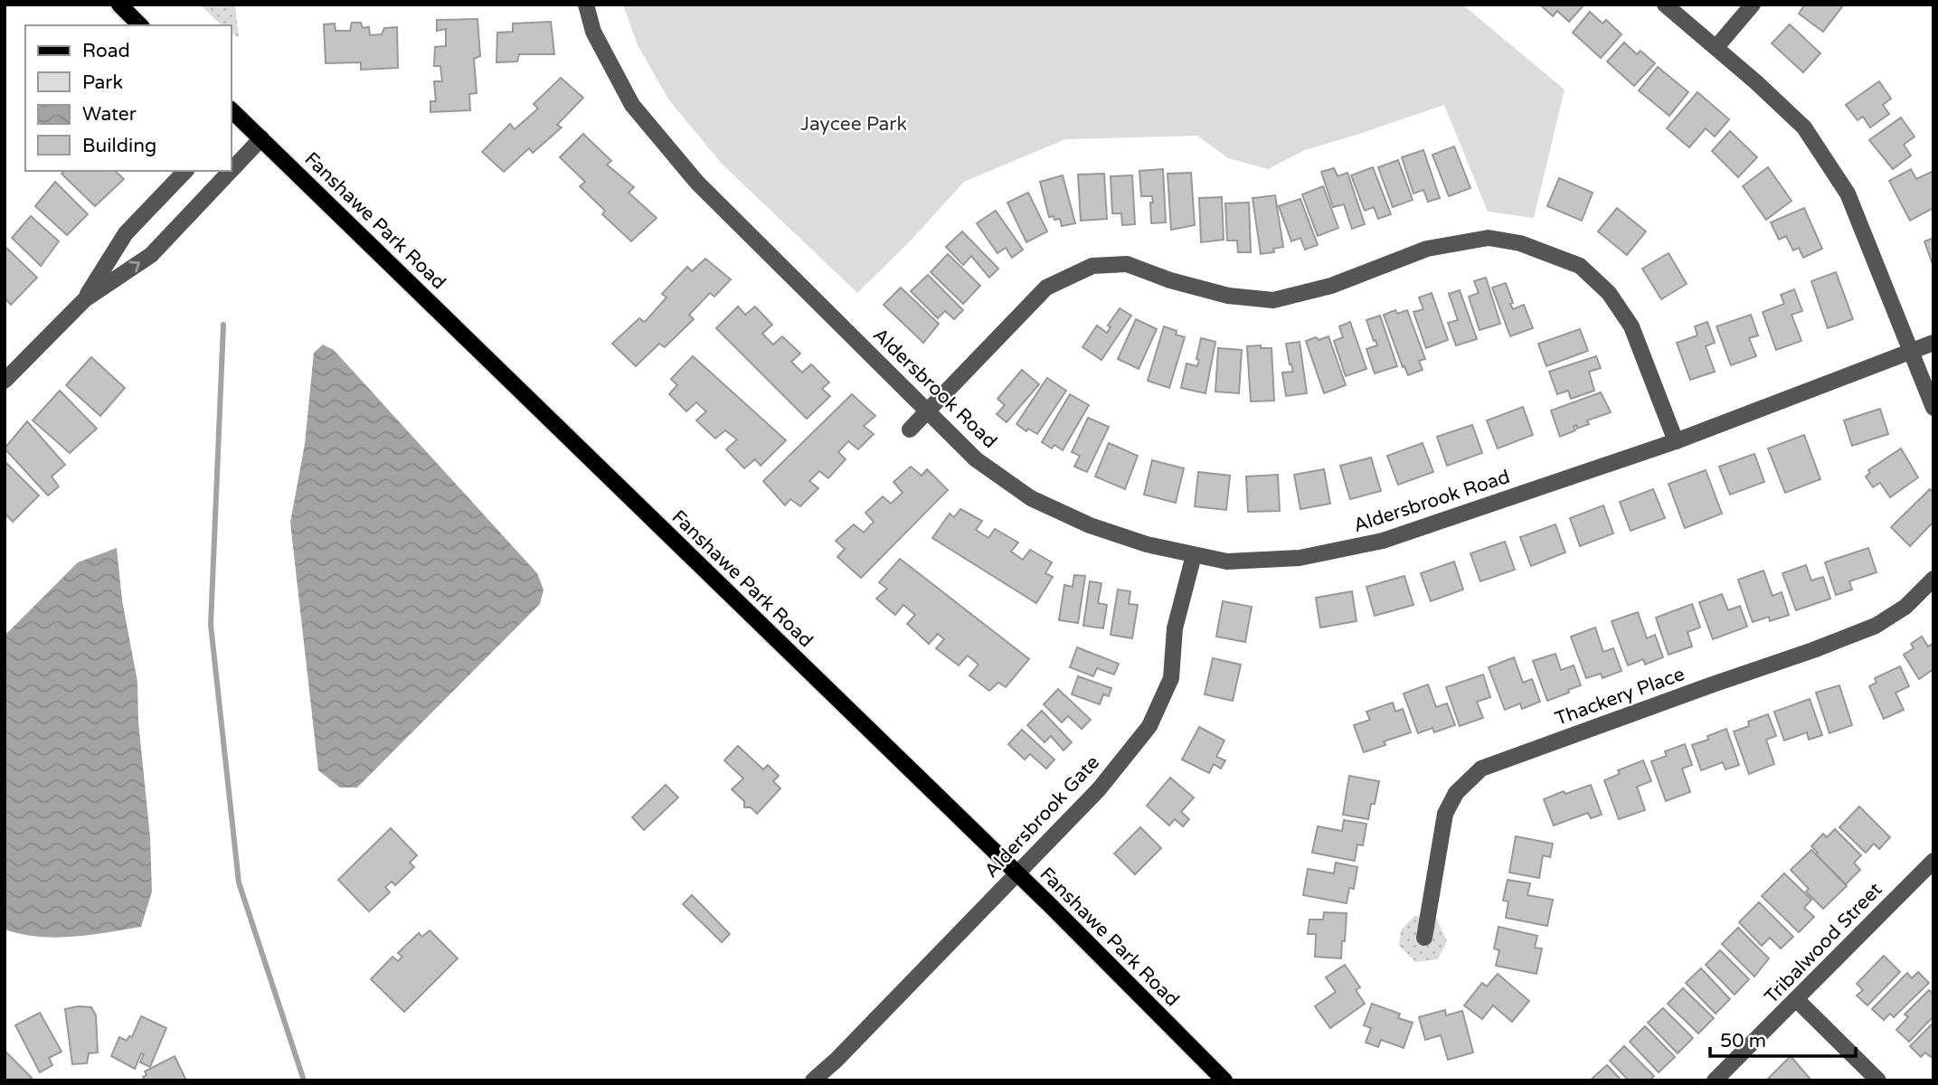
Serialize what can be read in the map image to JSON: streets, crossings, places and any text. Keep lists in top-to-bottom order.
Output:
{
  "streets": {
    "main road": ["Fanshawe Park Road"],
    "street": [
      "Aldersbrook Road",
      "Thackery Place",
      "Aldersbrook Gate",
      "Tribalwood Street"
    ]
  },
  "crossings": [
    ["Fanshawe Park Road", "Aldersbrook Gate"],
    ["Aldersbrook Road", "Aldersbrook Gate"]
  ],
  "parks": ["Jaycee Park"],
  "legend": [
    "Road",
    "Park",
    "Water",
    "Building"
  ],
  "scale_bar": "50 m"
}
